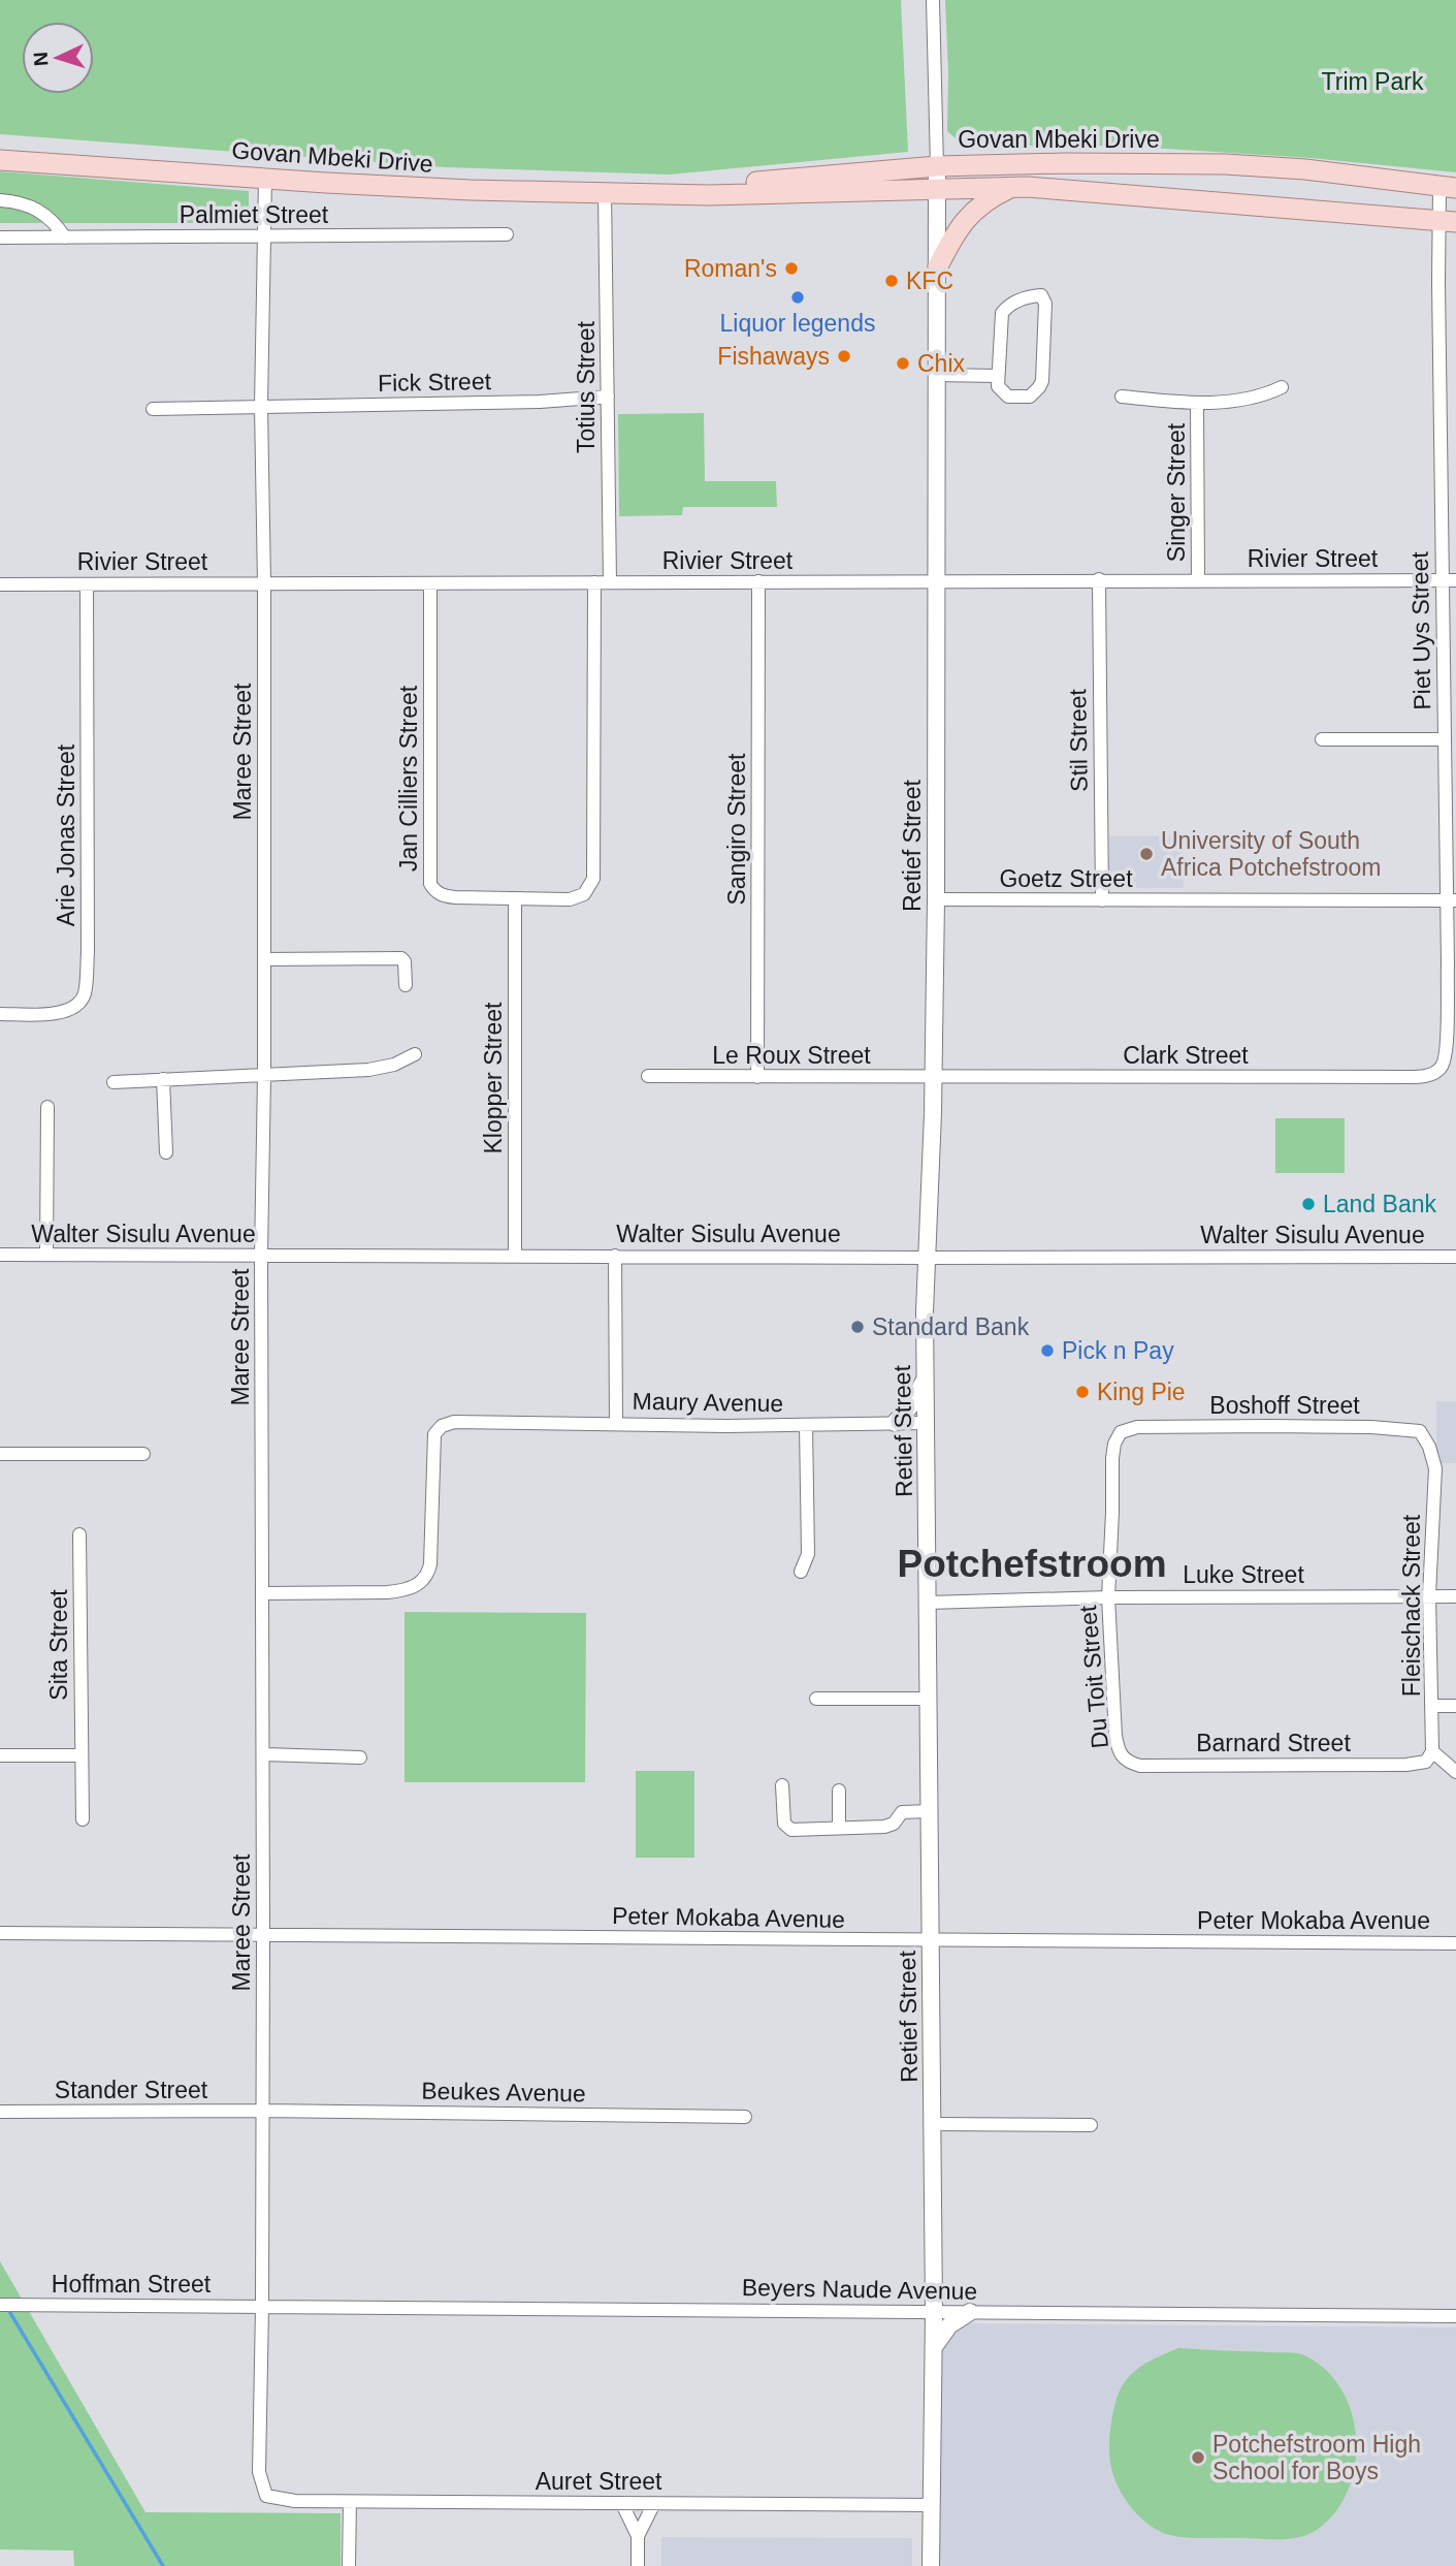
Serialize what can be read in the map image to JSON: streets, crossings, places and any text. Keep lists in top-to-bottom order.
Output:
{
  "streets": {
    "main road": ["Govan Mbeki Drive"],
    "street": [
      "Palmiet Street",
      "Fick Street",
      "Totius Street",
      "Singer Street",
      "Rivier Street",
      "Piet Uys Street",
      "Stil Street",
      "Maree Street",
      "Jan Cilliers Street",
      "Sangiro Street",
      "Arie Jonas Street",
      "Retief Street",
      "Goetz Street",
      "Le Roux Street",
      "Clark Street",
      "Klopper Street",
      "Walter Sisulu Avenue",
      "Maury Avenue",
      "Boshoff Street",
      "Luke Street",
      "Fleischack Street",
      "Sita Street",
      "Du Toit Street",
      "Barnard Street",
      "Peter Mokaba Avenue",
      "Stander Street",
      "Beukes Avenue",
      "Hoffman Street",
      "Beyers Naude Avenue",
      "Auret Street"
    ]
  },
  "crossings": [
    ["Govan Mbeki Drive", "Totius Street"],
    ["Govan Mbeki Drive", "Piet Uys Street"],
    ["Govan Mbeki Drive", "Maree Street"],
    ["Govan Mbeki Drive", "Retief Street"],
    ["Palmiet Street", "Maree Street"],
    ["Fick Street", "Totius Street"],
    ["Fick Street", "Maree Street"],
    ["Totius Street", "Rivier Street"],
    ["Singer Street", "Rivier Street"],
    ["Rivier Street", "Piet Uys Street"],
    ["Rivier Street", "Stil Street"],
    ["Rivier Street", "Maree Street"],
    ["Rivier Street", "Jan Cilliers Street"],
    ["Rivier Street", "Sangiro Street"],
    ["Rivier Street", "Arie Jonas Street"],
    ["Rivier Street", "Retief Street"],
    ["Piet Uys Street", "Goetz Street"],
    ["Piet Uys Street", "Clark Street"],
    ["Stil Street", "Goetz Street"],
    ["Maree Street", "Walter Sisulu Avenue"],
    ["Maree Street", "Peter Mokaba Avenue"],
    ["Maree Street", "Stander Street"],
    ["Maree Street", "Beukes Avenue"],
    ["Maree Street", "Hoffman Street"],
    ["Maree Street", "Beyers Naude Avenue"],
    ["Maree Street", "Auret Street"],
    ["Jan Cilliers Street", "Klopper Street"],
    ["Sangiro Street", "Le Roux Street"],
    ["Retief Street", "Goetz Street"],
    ["Retief Street", "Le Roux Street"],
    ["Retief Street", "Clark Street"],
    ["Retief Street", "Walter Sisulu Avenue"],
    ["Retief Street", "Maury Avenue"],
    ["Retief Street", "Luke Street"],
    ["Retief Street", "Peter Mokaba Avenue"],
    ["Retief Street", "Beyers Naude Avenue"],
    ["Retief Street", "Auret Street"],
    ["Le Roux Street", "Clark Street"],
    ["Klopper Street", "Walter Sisulu Avenue"],
    ["Walter Sisulu Avenue", "Maury Avenue"],
    ["Boshoff Street", "Fleischack Street"],
    ["Boshoff Street", "Du Toit Street"],
    ["Luke Street", "Fleischack Street"],
    ["Luke Street", "Du Toit Street"],
    ["Fleischack Street", "Barnard Street"],
    ["Du Toit Street", "Barnard Street"],
    ["Stander Street", "Beukes Avenue"],
    ["Hoffman Street", "Beyers Naude Avenue"]
  ],
  "districts": ["Potchefstroom"],
  "parks": ["Trim Park"],
  "places": [
    "Roman's",
    "KFC",
    "Liquor legends",
    "Fishaways",
    "Chix",
    "University of South Africa Potchefstroom",
    "Land Bank",
    "Standard Bank",
    "Pick n Pay",
    "King Pie",
    "Potchefstroom High School for Boys"
  ],
  "north": "left"
}
